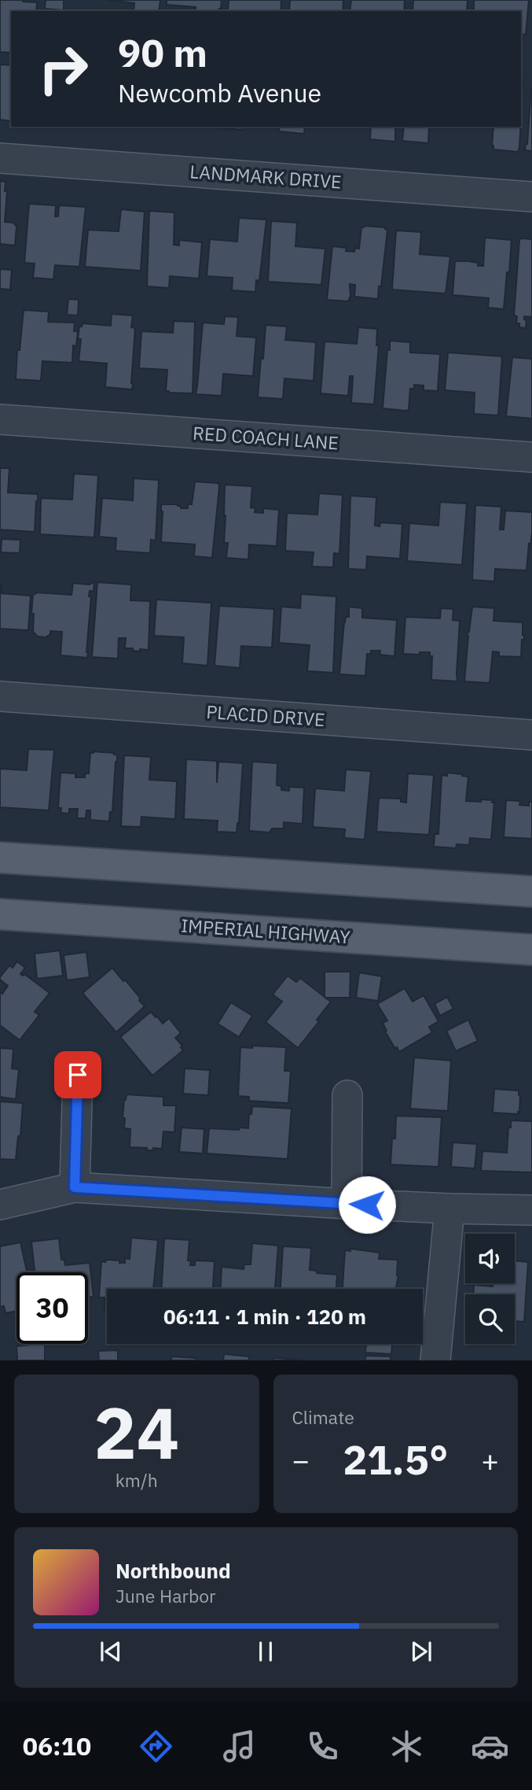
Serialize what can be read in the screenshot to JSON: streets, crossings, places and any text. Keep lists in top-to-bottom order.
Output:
{
  "streets": {
    "main road": ["IMPERIAL HIGHWAY"],
    "street": ["LANDMARK DRIVE", "RED COACH LANE", "PLACID DRIVE"]
  },
  "page": {
    "turn": ["90 m", "Newcomb Avenue"],
    "limit": "30",
    "trip": "06:11 · 1 min · 120 m",
    "tile": [
      ["24", "km/h"],
      "Climate"
    ],
    "heat": ["−", "21.5°", "+"],
    "song": ["Northbound", "June Harbor"],
    "tabs": "06:10"
  }
}
